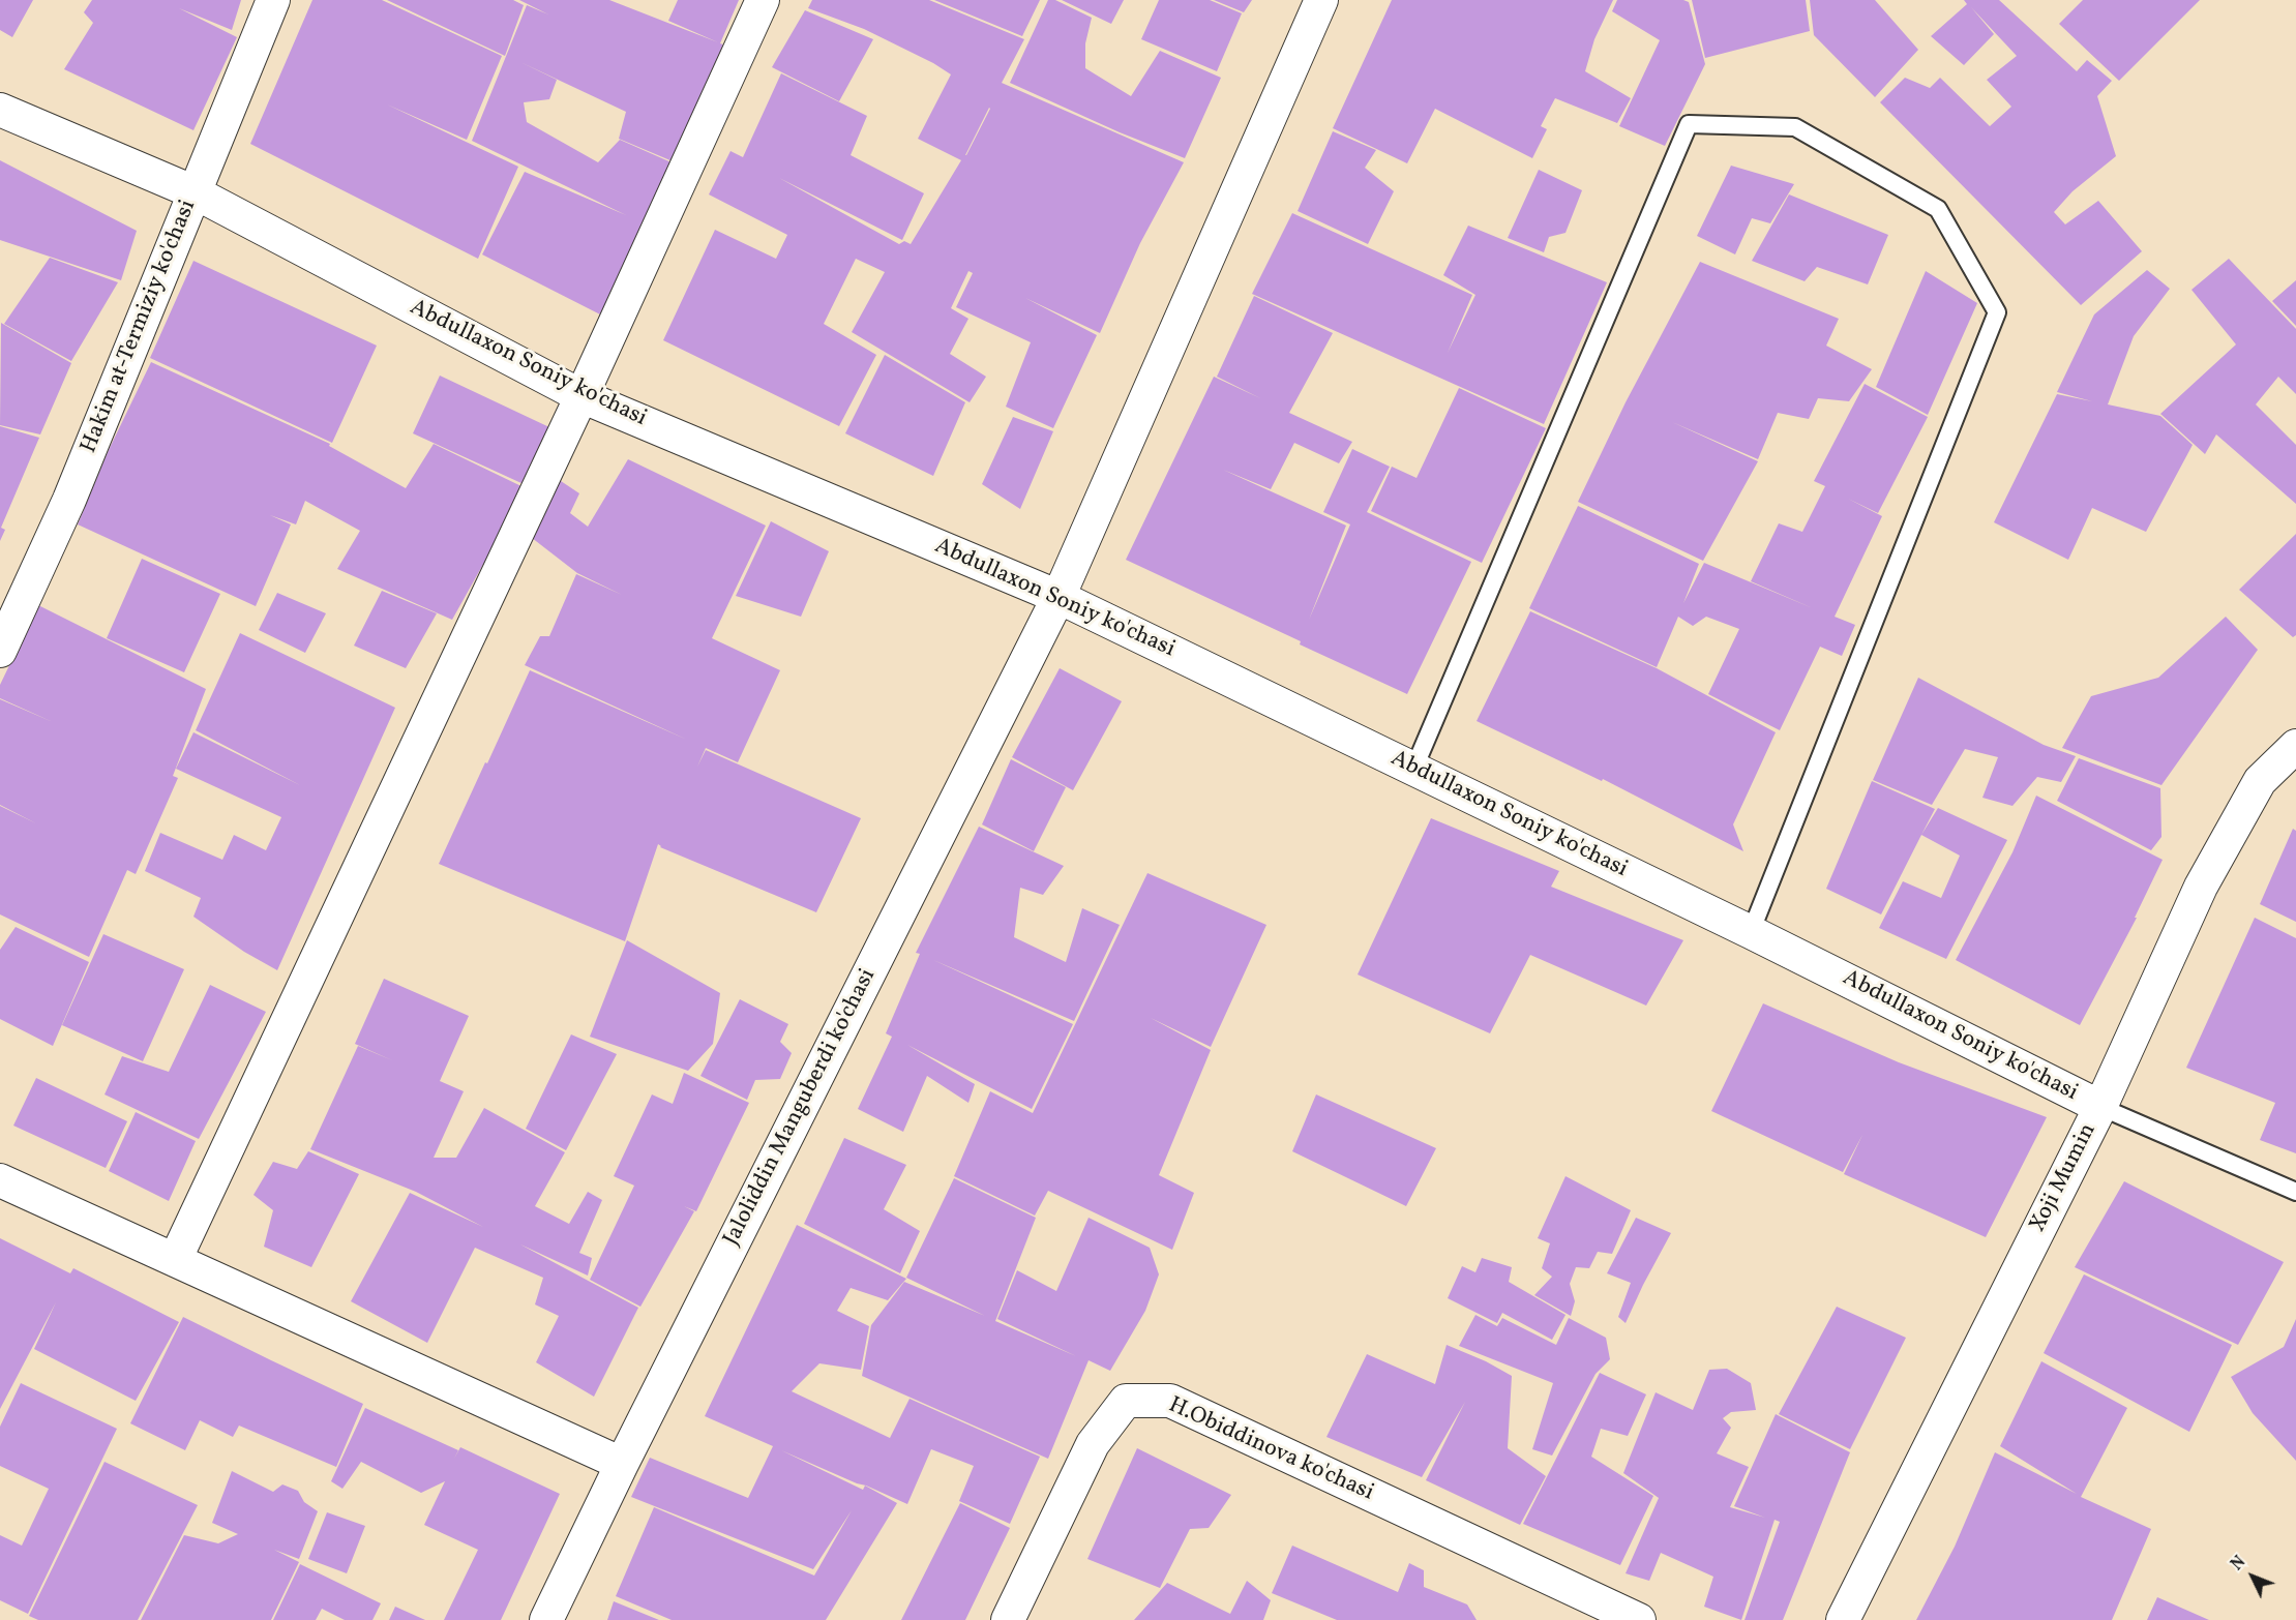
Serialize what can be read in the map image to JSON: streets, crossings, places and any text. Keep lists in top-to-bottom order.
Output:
{
  "streets": {
    "street": [
      "Hakim at-Termiziy ko'chasi",
      "Abdullaxon Soniy ko'chasi",
      "Jaloliddin Manguberdi ko'chasi",
      "Xoji Mumin",
      "H.Obiddinova ko'chasi"
    ]
  },
  "crossings": [
    ["Hakim at-Termiziy ko'chasi", "Abdullaxon Soniy ko'chasi"],
    ["Abdullaxon Soniy ko'chasi", "Jaloliddin Manguberdi ko'chasi"],
    ["Abdullaxon Soniy ko'chasi", "Xoji Mumin"]
  ],
  "north": "top left"
}
